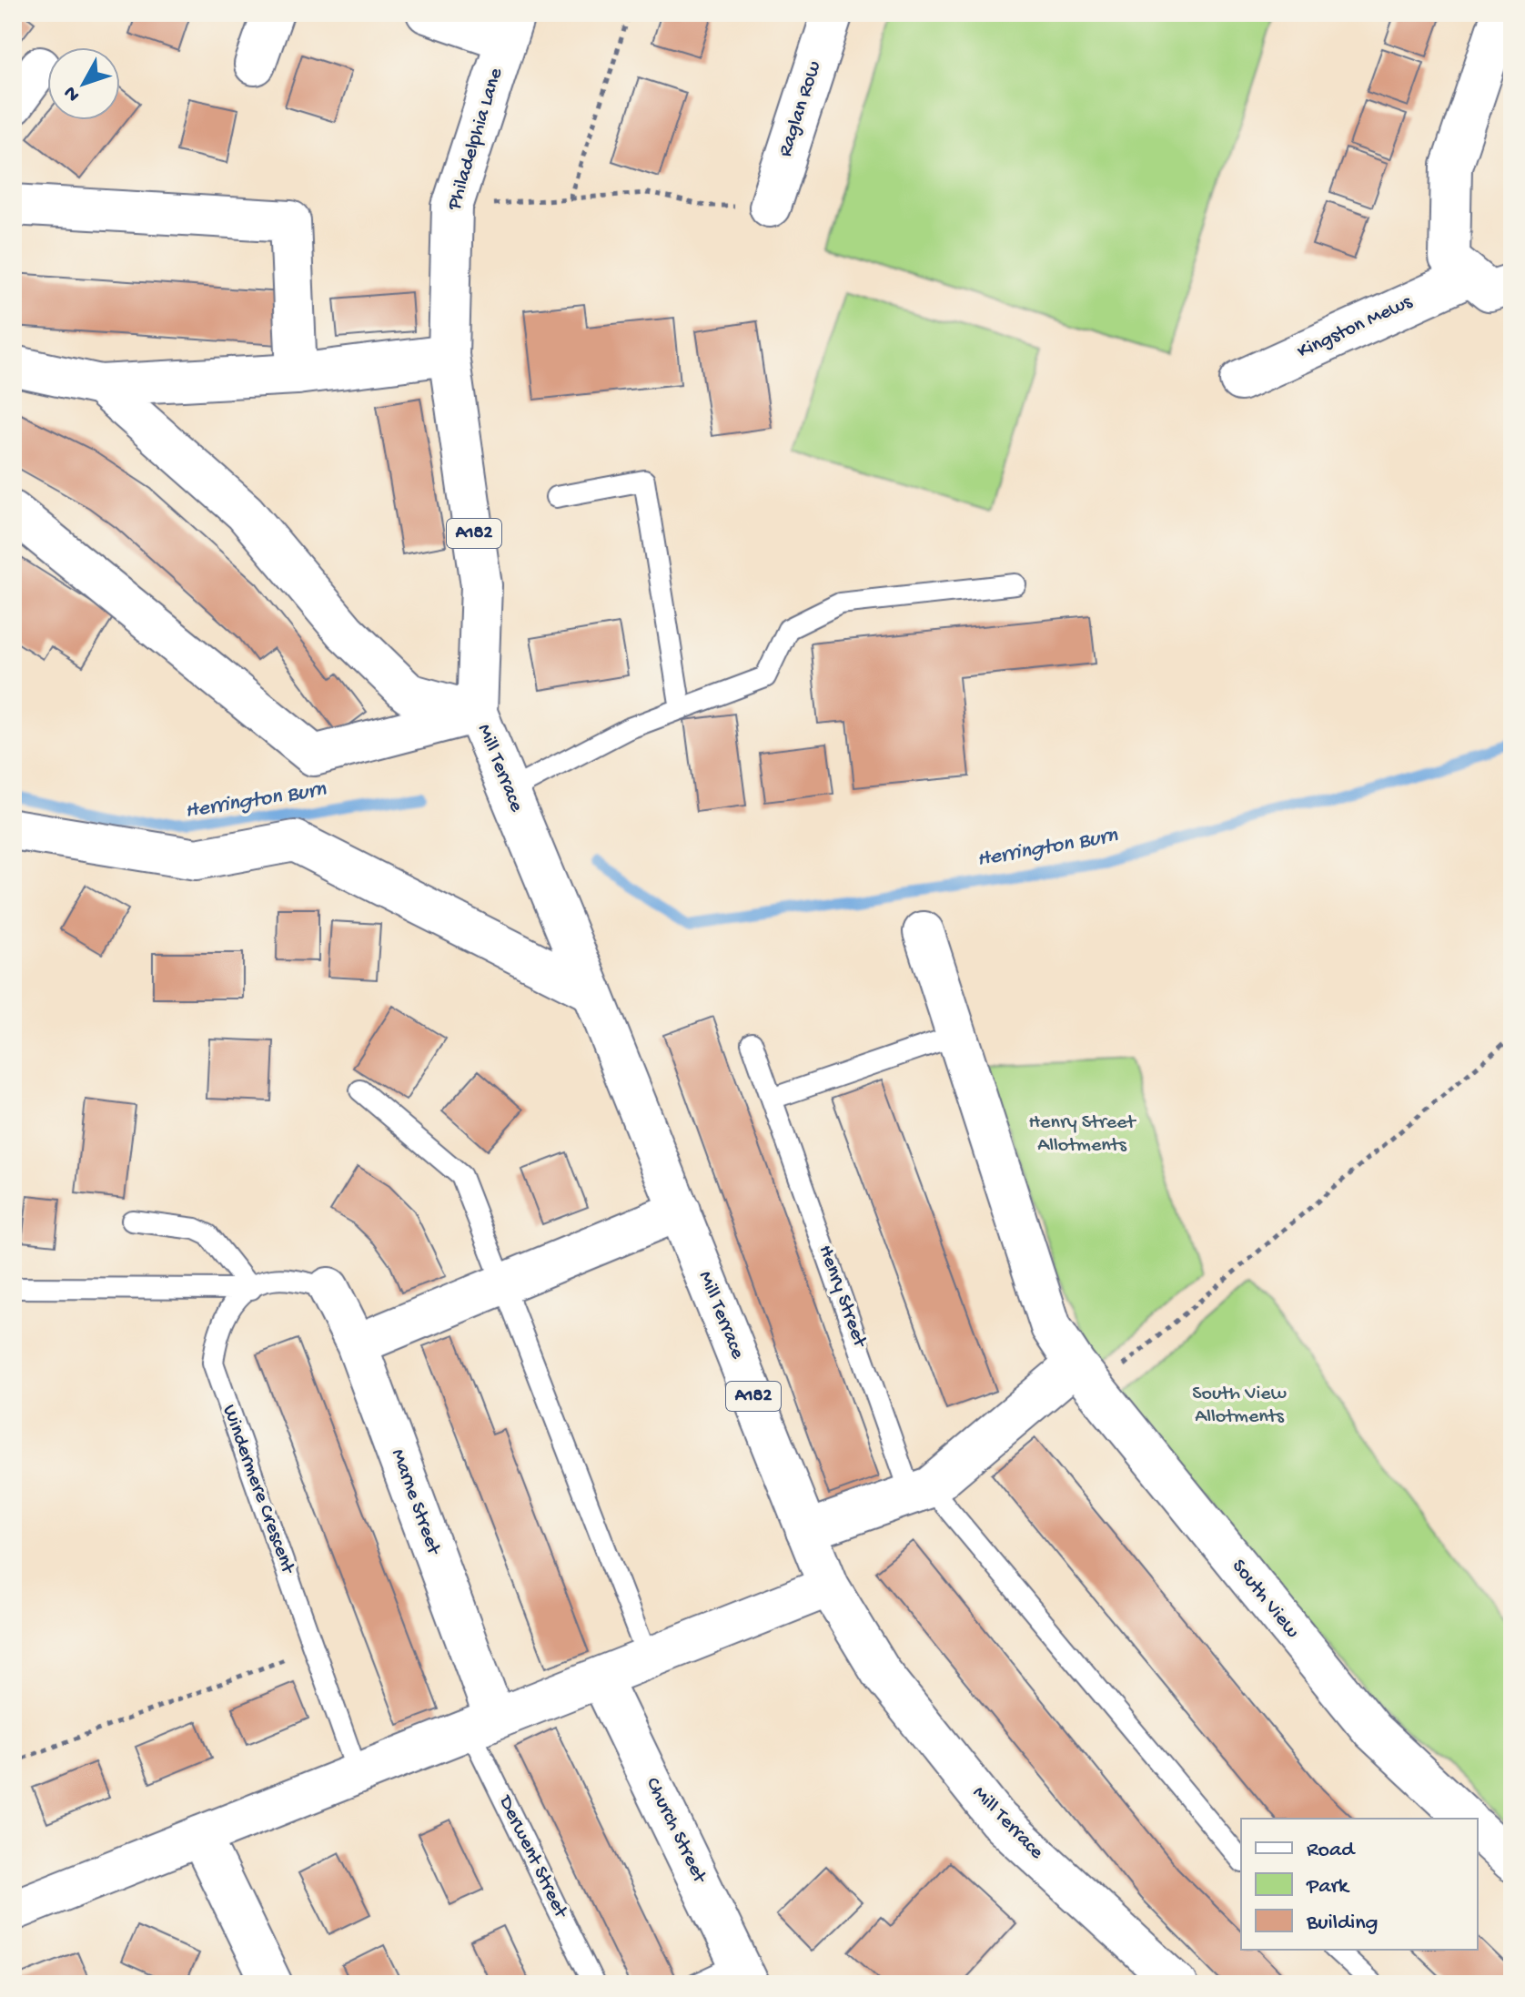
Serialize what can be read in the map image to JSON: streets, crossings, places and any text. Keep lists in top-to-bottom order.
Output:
{
  "streets": {
    "street": [
      "Raglan Row",
      "Philadelphia Lane",
      "Kingston Mews",
      "A182",
      "Mill Terrace",
      "Marne Street",
      "South View",
      "Church Street"
    ],
    "lane": ["Henry Street", "Windermere Crescent", "Derwent Street"]
  },
  "crossings": [
    ["Philadelphia Lane", "A182"],
    ["A182", "Mill Terrace"],
    ["Marne Street", "Derwent Street"]
  ],
  "water": ["Herrington Burn"],
  "parks": ["Henry Street Allotments", "South View Allotments"],
  "legend": ["Road", "Park", "Building"],
  "north": "bottom left"
}
